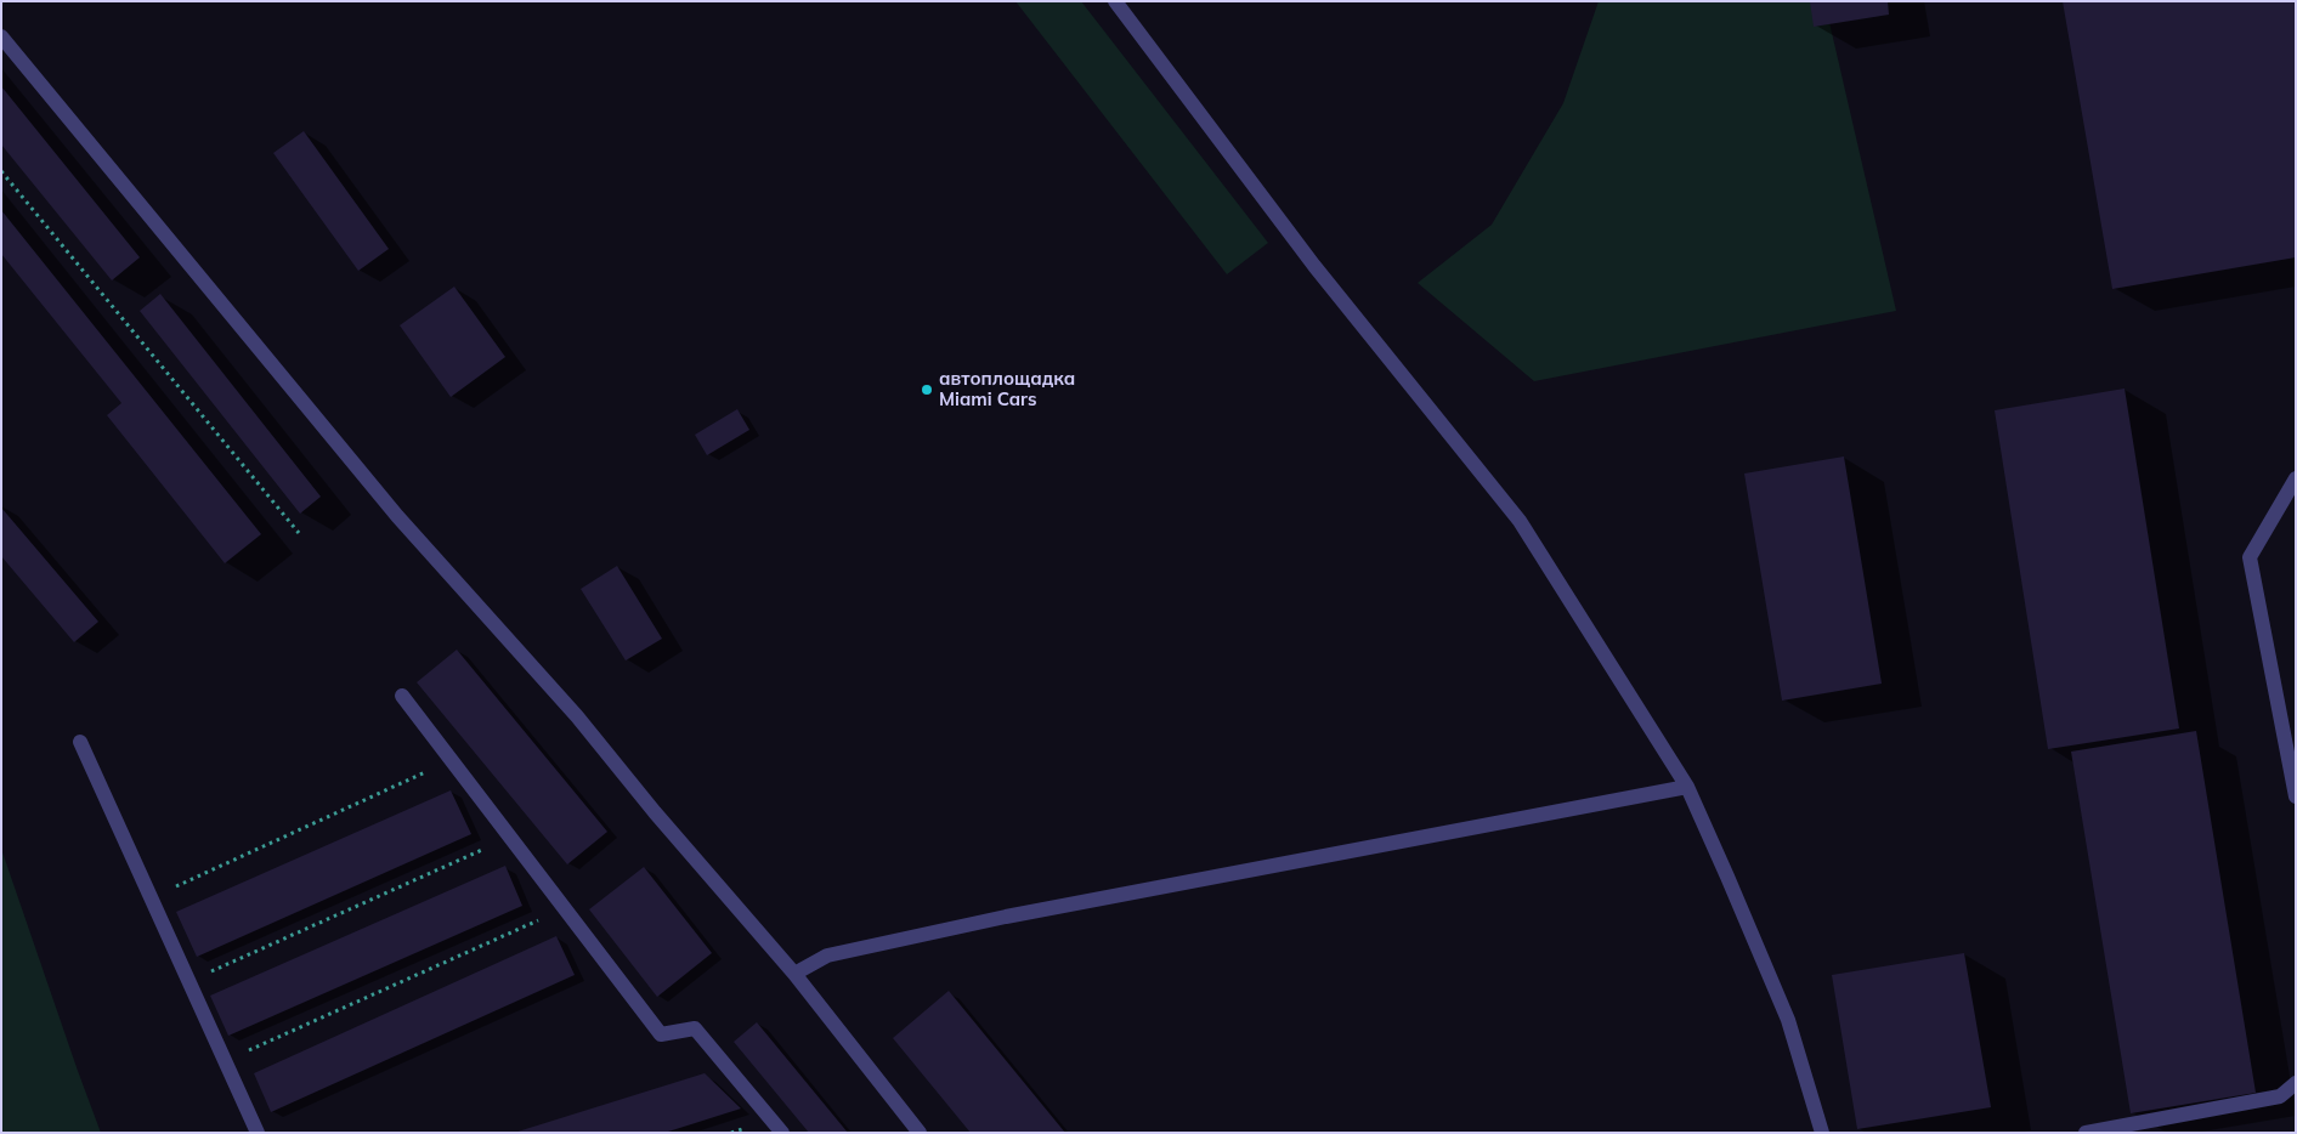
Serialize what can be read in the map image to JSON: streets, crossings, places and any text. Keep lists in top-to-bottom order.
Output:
{
  "places": ["автоплощадка Miami Cars"]
}
